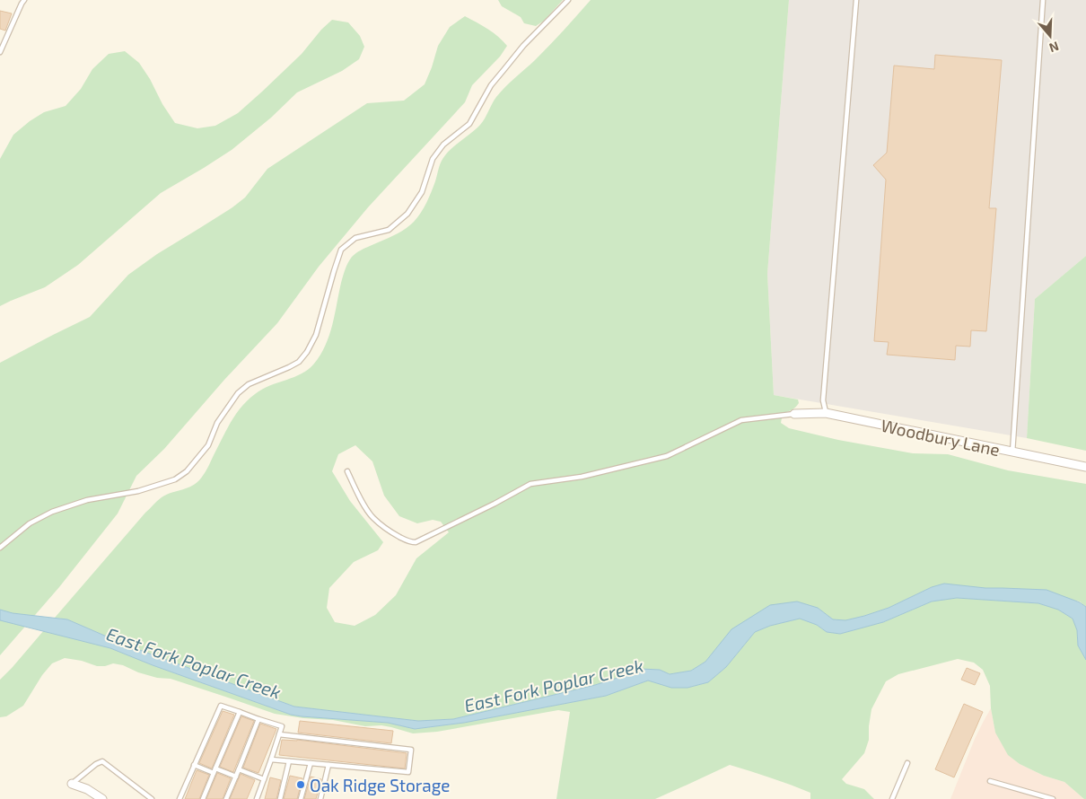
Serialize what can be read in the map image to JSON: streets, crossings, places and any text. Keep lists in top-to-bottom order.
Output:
{
  "streets": {
    "street": ["Woodbury Lane"]
  },
  "water": ["East Fork Poplar Creek"],
  "places": ["Oak Ridge Storage"],
  "north": "bottom"
}
